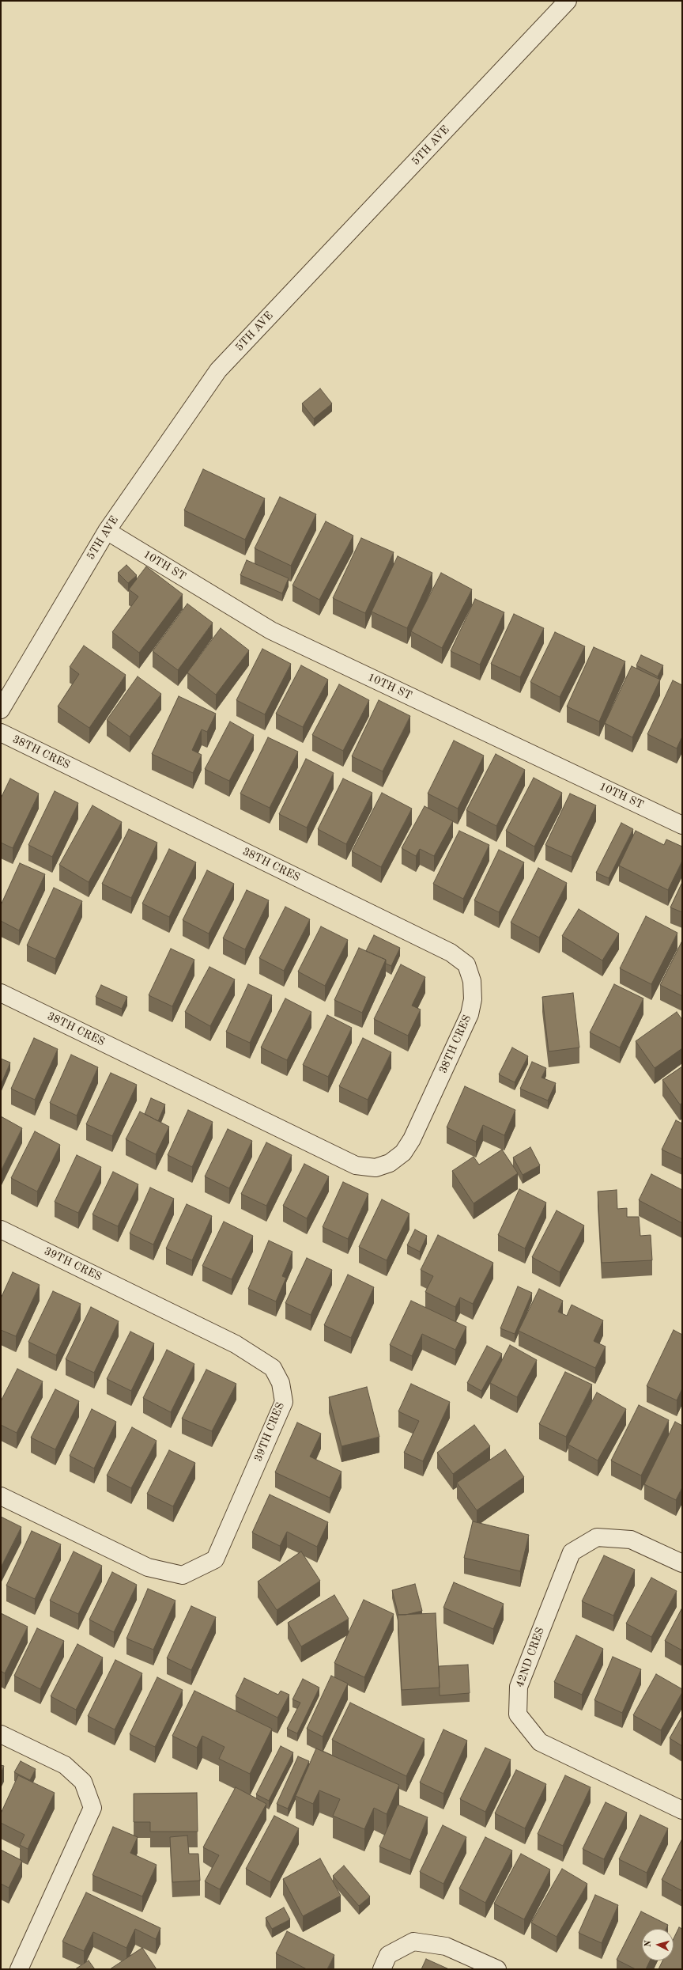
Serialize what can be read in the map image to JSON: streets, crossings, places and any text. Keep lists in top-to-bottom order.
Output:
{
  "streets": {
    "street": [
      "5TH AVE",
      "10TH ST",
      "38TH CRES",
      "39TH CRES",
      "42ND CRES"
    ]
  },
  "crossings": [
    ["5TH AVE", "10TH ST"]
  ],
  "north": "left"
}
